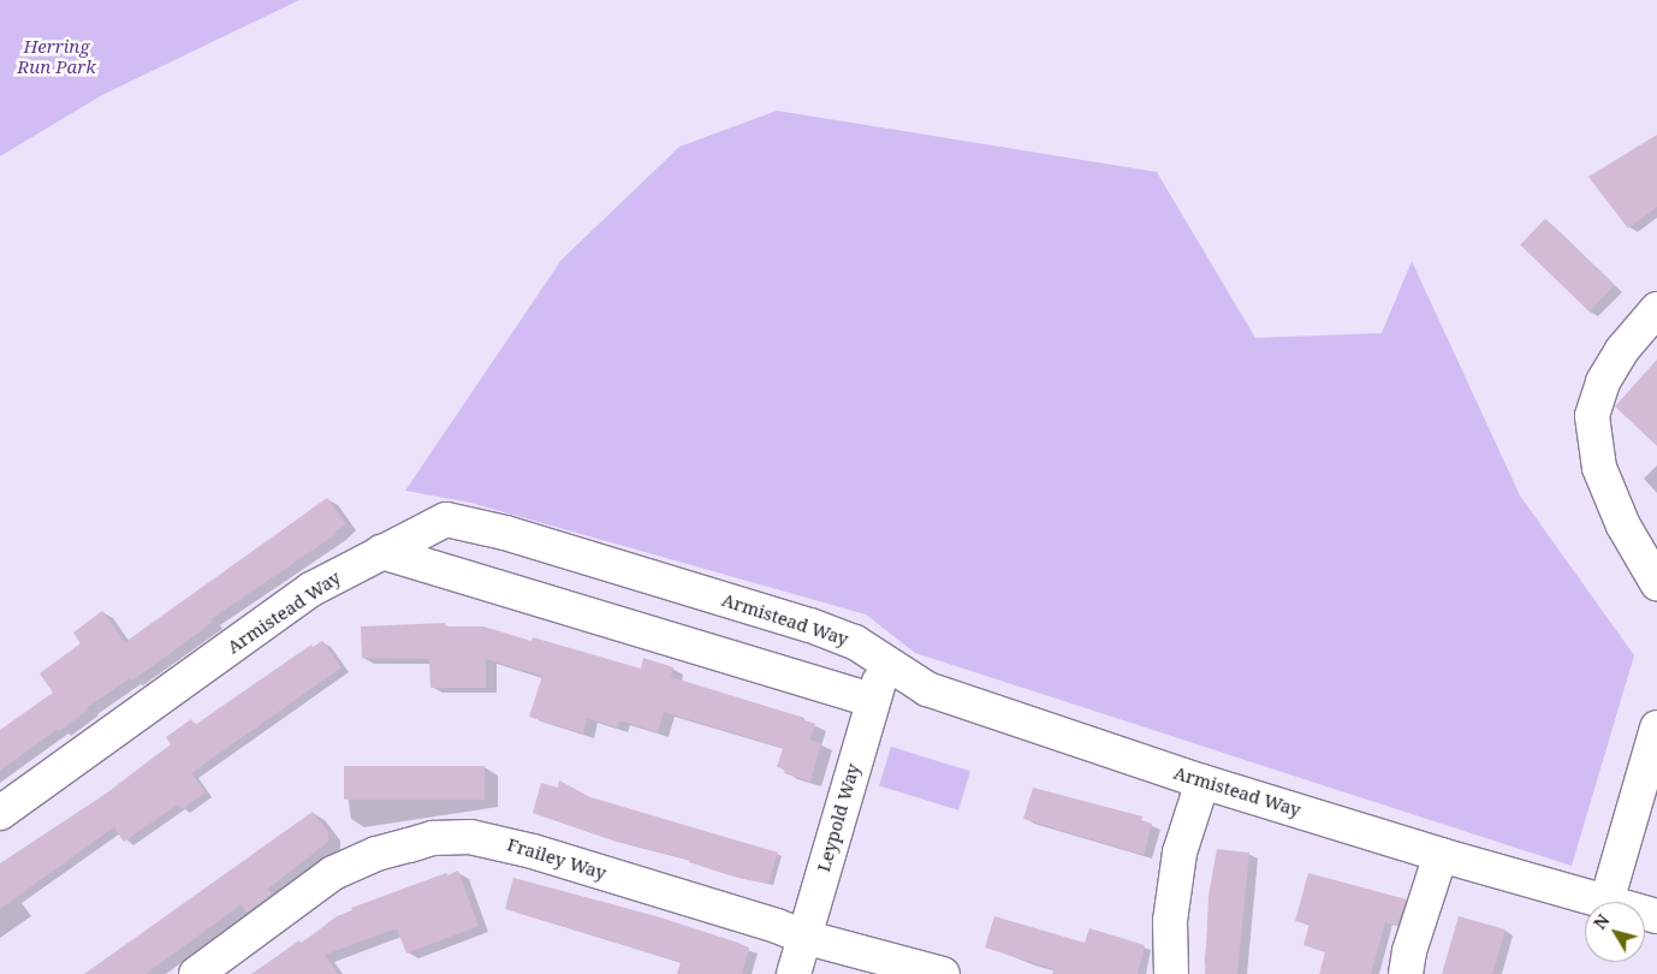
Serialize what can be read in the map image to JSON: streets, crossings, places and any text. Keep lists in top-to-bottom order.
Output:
{
  "streets": {
    "street": ["Armistead Way", "Leypold Way", "Frailey Way"]
  },
  "crossings": [
    ["Armistead Way", "Leypold Way"],
    ["Leypold Way", "Frailey Way"]
  ],
  "parks": ["Herring Run Park"],
  "north": "top left"
}
